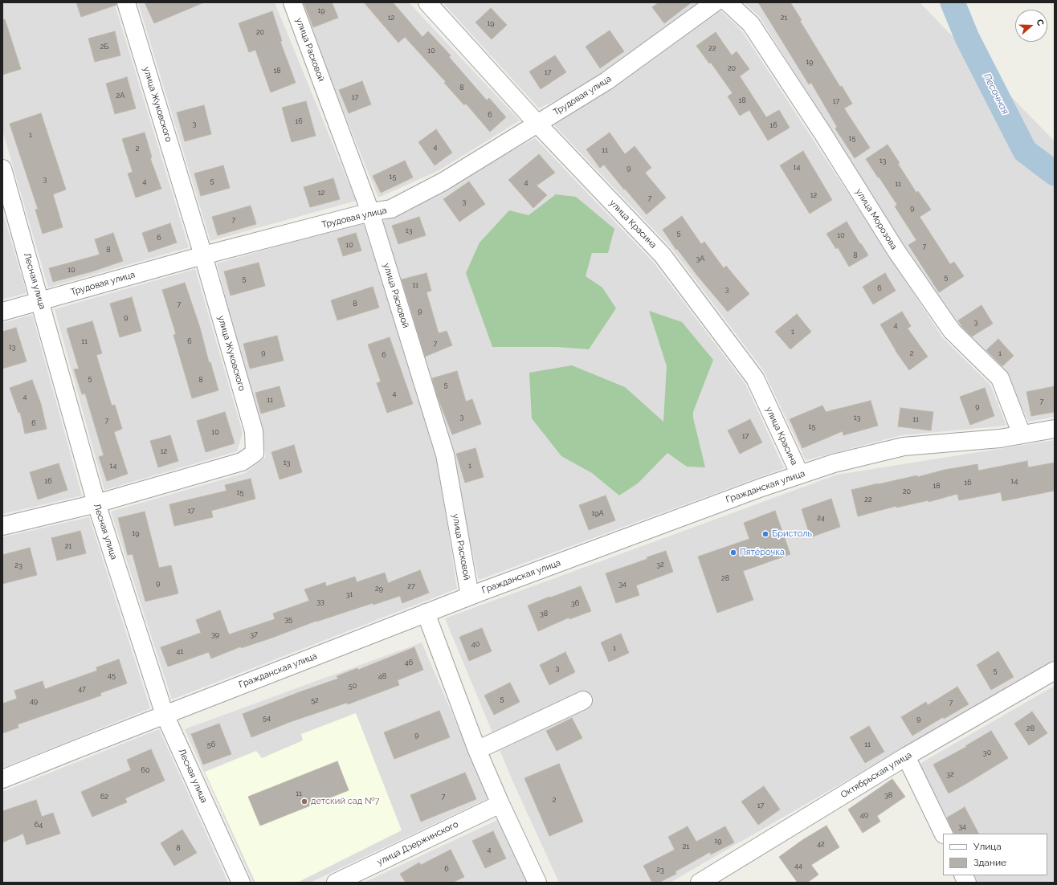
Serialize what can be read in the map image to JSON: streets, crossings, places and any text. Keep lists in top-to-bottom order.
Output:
{
  "streets": {
    "street": [
      "улица Расковой",
      "Трудовая улица",
      "улица Жуковского",
      "улица Морозова",
      "улица Красина",
      "Лесная улица",
      "Гражданская улица",
      "Октябрьская улица",
      "улица Дзержинского"
    ]
  },
  "crossings": [
    ["улица Расковой", "Трудовая улица"],
    ["улица Расковой", "Гражданская улица"],
    ["Трудовая улица", "улица Жуковского"],
    ["Трудовая улица", "улица Красина"],
    ["Трудовая улица", "Лесная улица"],
    ["улица Жуковского", "Лесная улица"],
    ["улица Морозова", "Гражданская улица"],
    ["улица Красина", "Гражданская улица"],
    ["Лесная улица", "Гражданская улица"]
  ],
  "water": ["Песочная"],
  "places": ["Бристоль", "Пятёрочка", "детский сад №7"],
  "house_numbers": [
    "19",
    "12",
    "21",
    "19",
    "20",
    "2Б",
    "22",
    "10",
    "19",
    "20",
    "18",
    "17",
    "8",
    "2А",
    "17",
    "18",
    "17",
    "6",
    "16",
    "3",
    "16",
    "1",
    "15",
    "4",
    "2",
    "11",
    "13",
    "14",
    "9",
    "15",
    "3",
    "5",
    "4",
    "4",
    "11",
    "12",
    "12",
    "7",
    "3",
    "9",
    "7",
    "13",
    "5",
    "10",
    "6",
    "10",
    "7",
    "8",
    "8",
    "3А",
    "10",
    "5",
    "5",
    "11",
    "6",
    "3",
    "8",
    "7",
    "9",
    "9",
    "3",
    "4",
    "1",
    "11",
    "6",
    "7",
    "13",
    "9",
    "2",
    "1",
    "6",
    "5",
    "8",
    "5",
    "4",
    "4",
    "11",
    "7",
    "9",
    "3",
    "13",
    "11",
    "7",
    "6",
    "15",
    "10",
    "17",
    "12",
    "13",
    "14",
    "1",
    "16",
    "14",
    "16",
    "18",
    "20",
    "15",
    "22",
    "17",
    "19А",
    "24",
    "19",
    "21",
    "32",
    "23",
    "28",
    "9",
    "34",
    "27",
    "29",
    "31",
    "33",
    "36",
    "38",
    "35",
    "39",
    "37",
    "40",
    "1",
    "41",
    "46",
    "3",
    "5",
    "45",
    "48",
    "50",
    "47",
    "5",
    "52",
    "49",
    "7",
    "54",
    "9",
    "28",
    "9",
    "56",
    "11",
    "30",
    "60",
    "32",
    "11",
    "38",
    "62",
    "7",
    "2",
    "17",
    "40",
    "64",
    "34",
    "19",
    "42",
    "21",
    "8",
    "4",
    "44",
    "6",
    "23"
  ],
  "legend": ["Улица", "Здание"],
  "north": "right"
}
